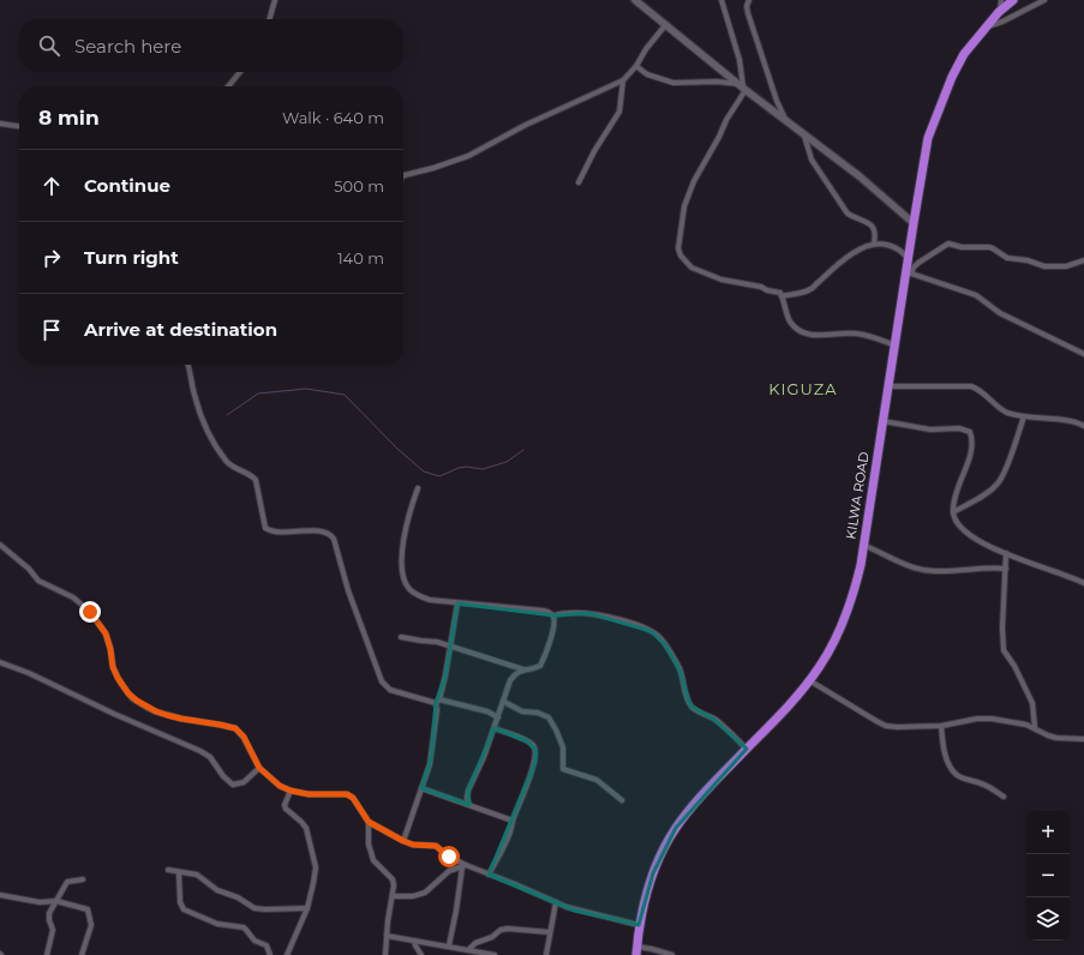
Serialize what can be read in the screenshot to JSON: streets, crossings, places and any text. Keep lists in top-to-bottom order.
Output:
{
  "streets": {
    "highway": ["KILWA ROAD"]
  },
  "districts": ["KIGUZA"],
  "page": {
    "search": "Search here",
    "heading": ["8 min", "Walk · 640 m"],
    "list": [
      ["Continue", "500 m"],
      ["Turn right", "140 m"],
      "Arrive at destination"
    ],
    "map_buttons": ["+", "−"]
  }
}
